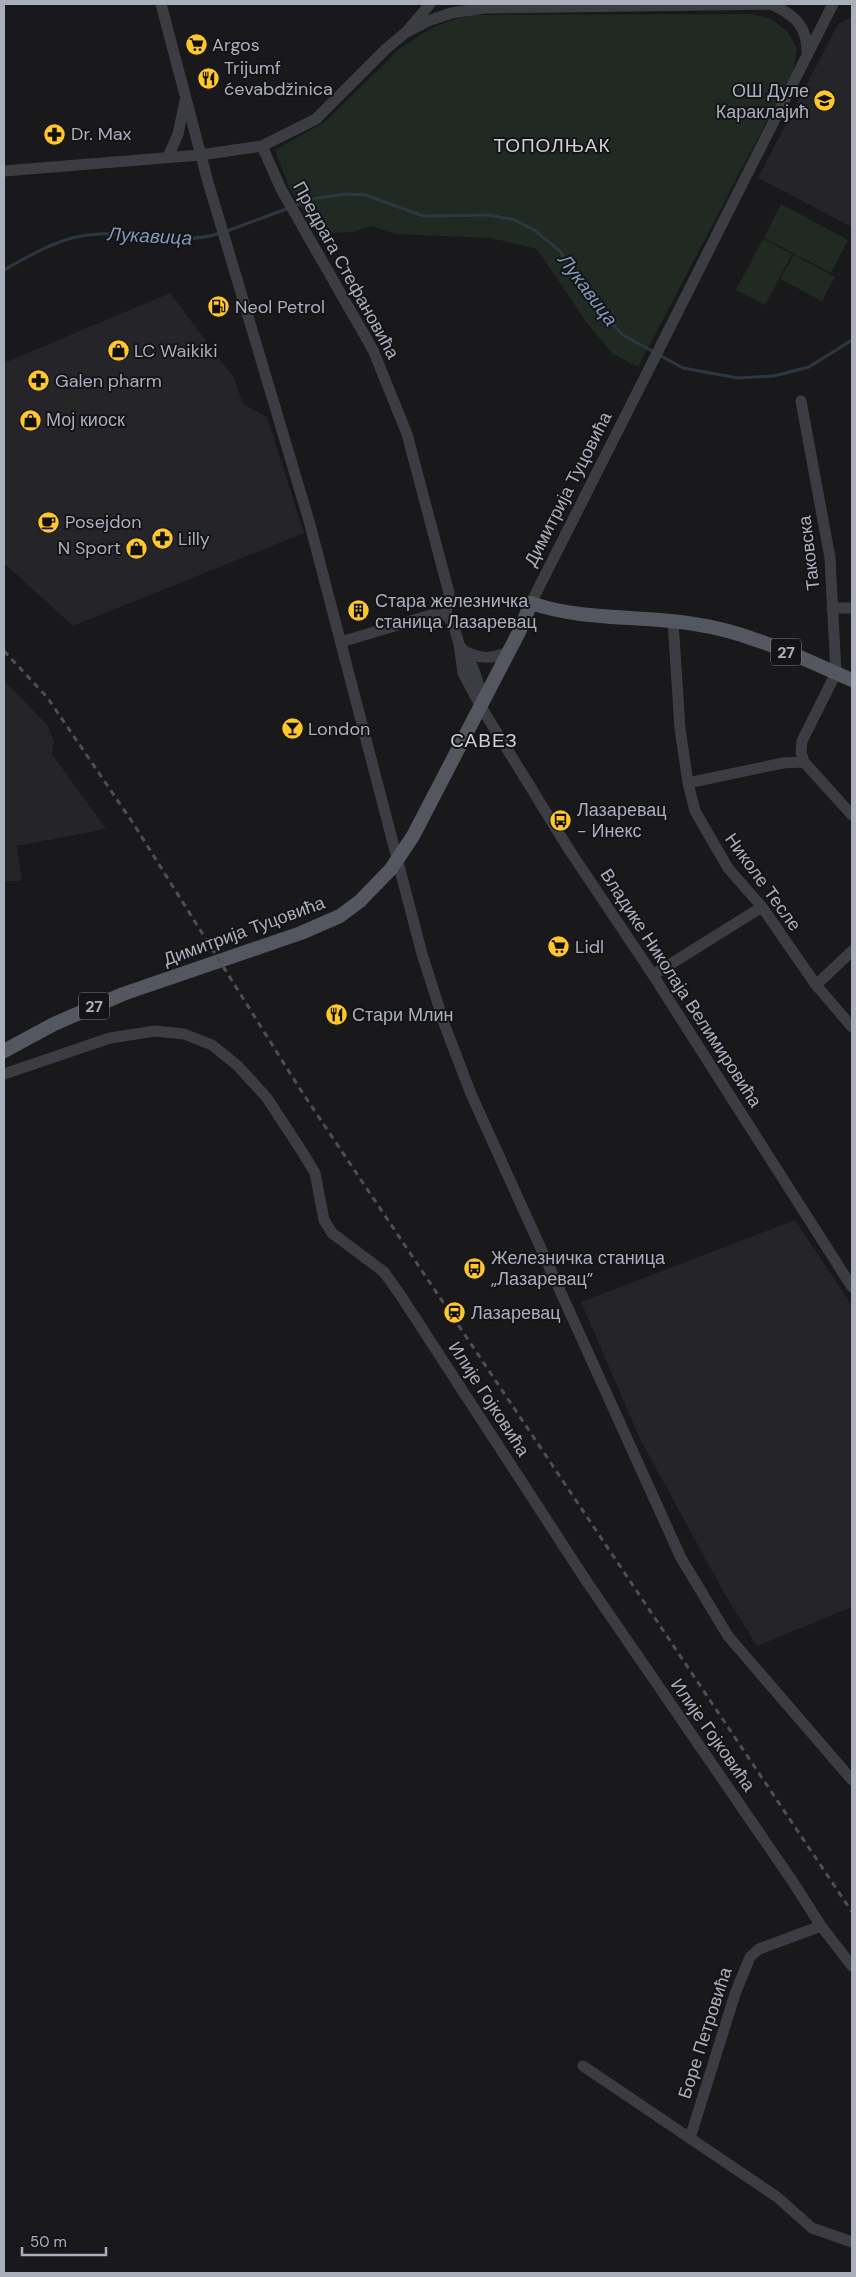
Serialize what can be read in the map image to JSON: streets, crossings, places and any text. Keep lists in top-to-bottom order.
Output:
{
  "streets": {
    "main road": ["Димитрија Туцовића", "27"],
    "street": [
      "Предрага Стефановића",
      "Таковска",
      "Николе Тесле",
      "Владике Николаја Велимировића",
      "Илије Гојковића",
      "Боре Петровића"
    ]
  },
  "crossings": [
    ["Димитрија Туцовића", "27"],
    ["Димитрија Туцовића", "Владике Николаја Велимировића"],
    ["Таковска", "27"],
    ["27", "Николе Тесле"],
    ["Илије Гојковића", "Боре Петровића"]
  ],
  "districts": ["ТОПОЛЊАК", "САВЕЗ"],
  "water": ["Лукавица"],
  "places": {
    "supermarket": ["Argos", "Lidl"],
    "restaurant": ["Trijumf ćevabdžinica", "Стари Млин"],
    "school or university": ["ОШ Дуле Караклајић"],
    "pharmacy": ["Dr. Max", "Galen pharm", "Lilly"],
    "fuel station": ["Neol Petrol"],
    "shop": ["LC Waikiki", "Мој киоск", "N Sport"],
    "cafe": ["Posejdon"],
    "building": ["Стара железничка станица Лазаревац"],
    "bar": ["London"],
    "bus stop": ["Лазаревац - Инекс", "Железничка станица „Лазаревац”"],
    "station": ["Лазаревац"]
  },
  "scale_bar": "50 m"
}
